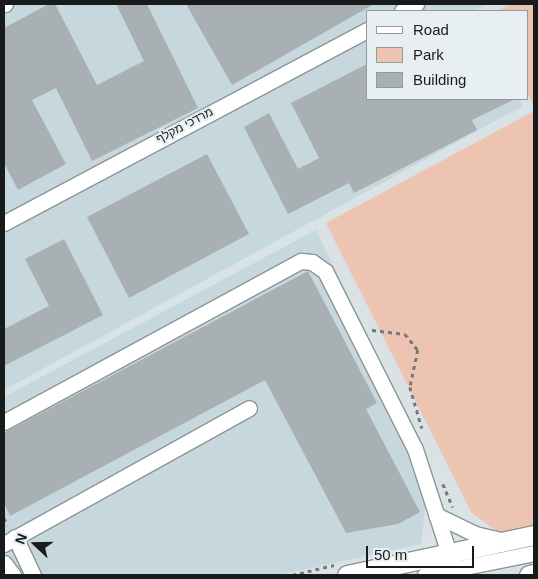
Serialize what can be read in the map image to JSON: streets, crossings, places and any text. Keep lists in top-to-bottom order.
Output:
{
  "streets": {
    "street": ["מרדכי מקלף"]
  },
  "legend": ["Road", "Park", "Building"],
  "scale_bar": "50 m",
  "north": "left"
}
